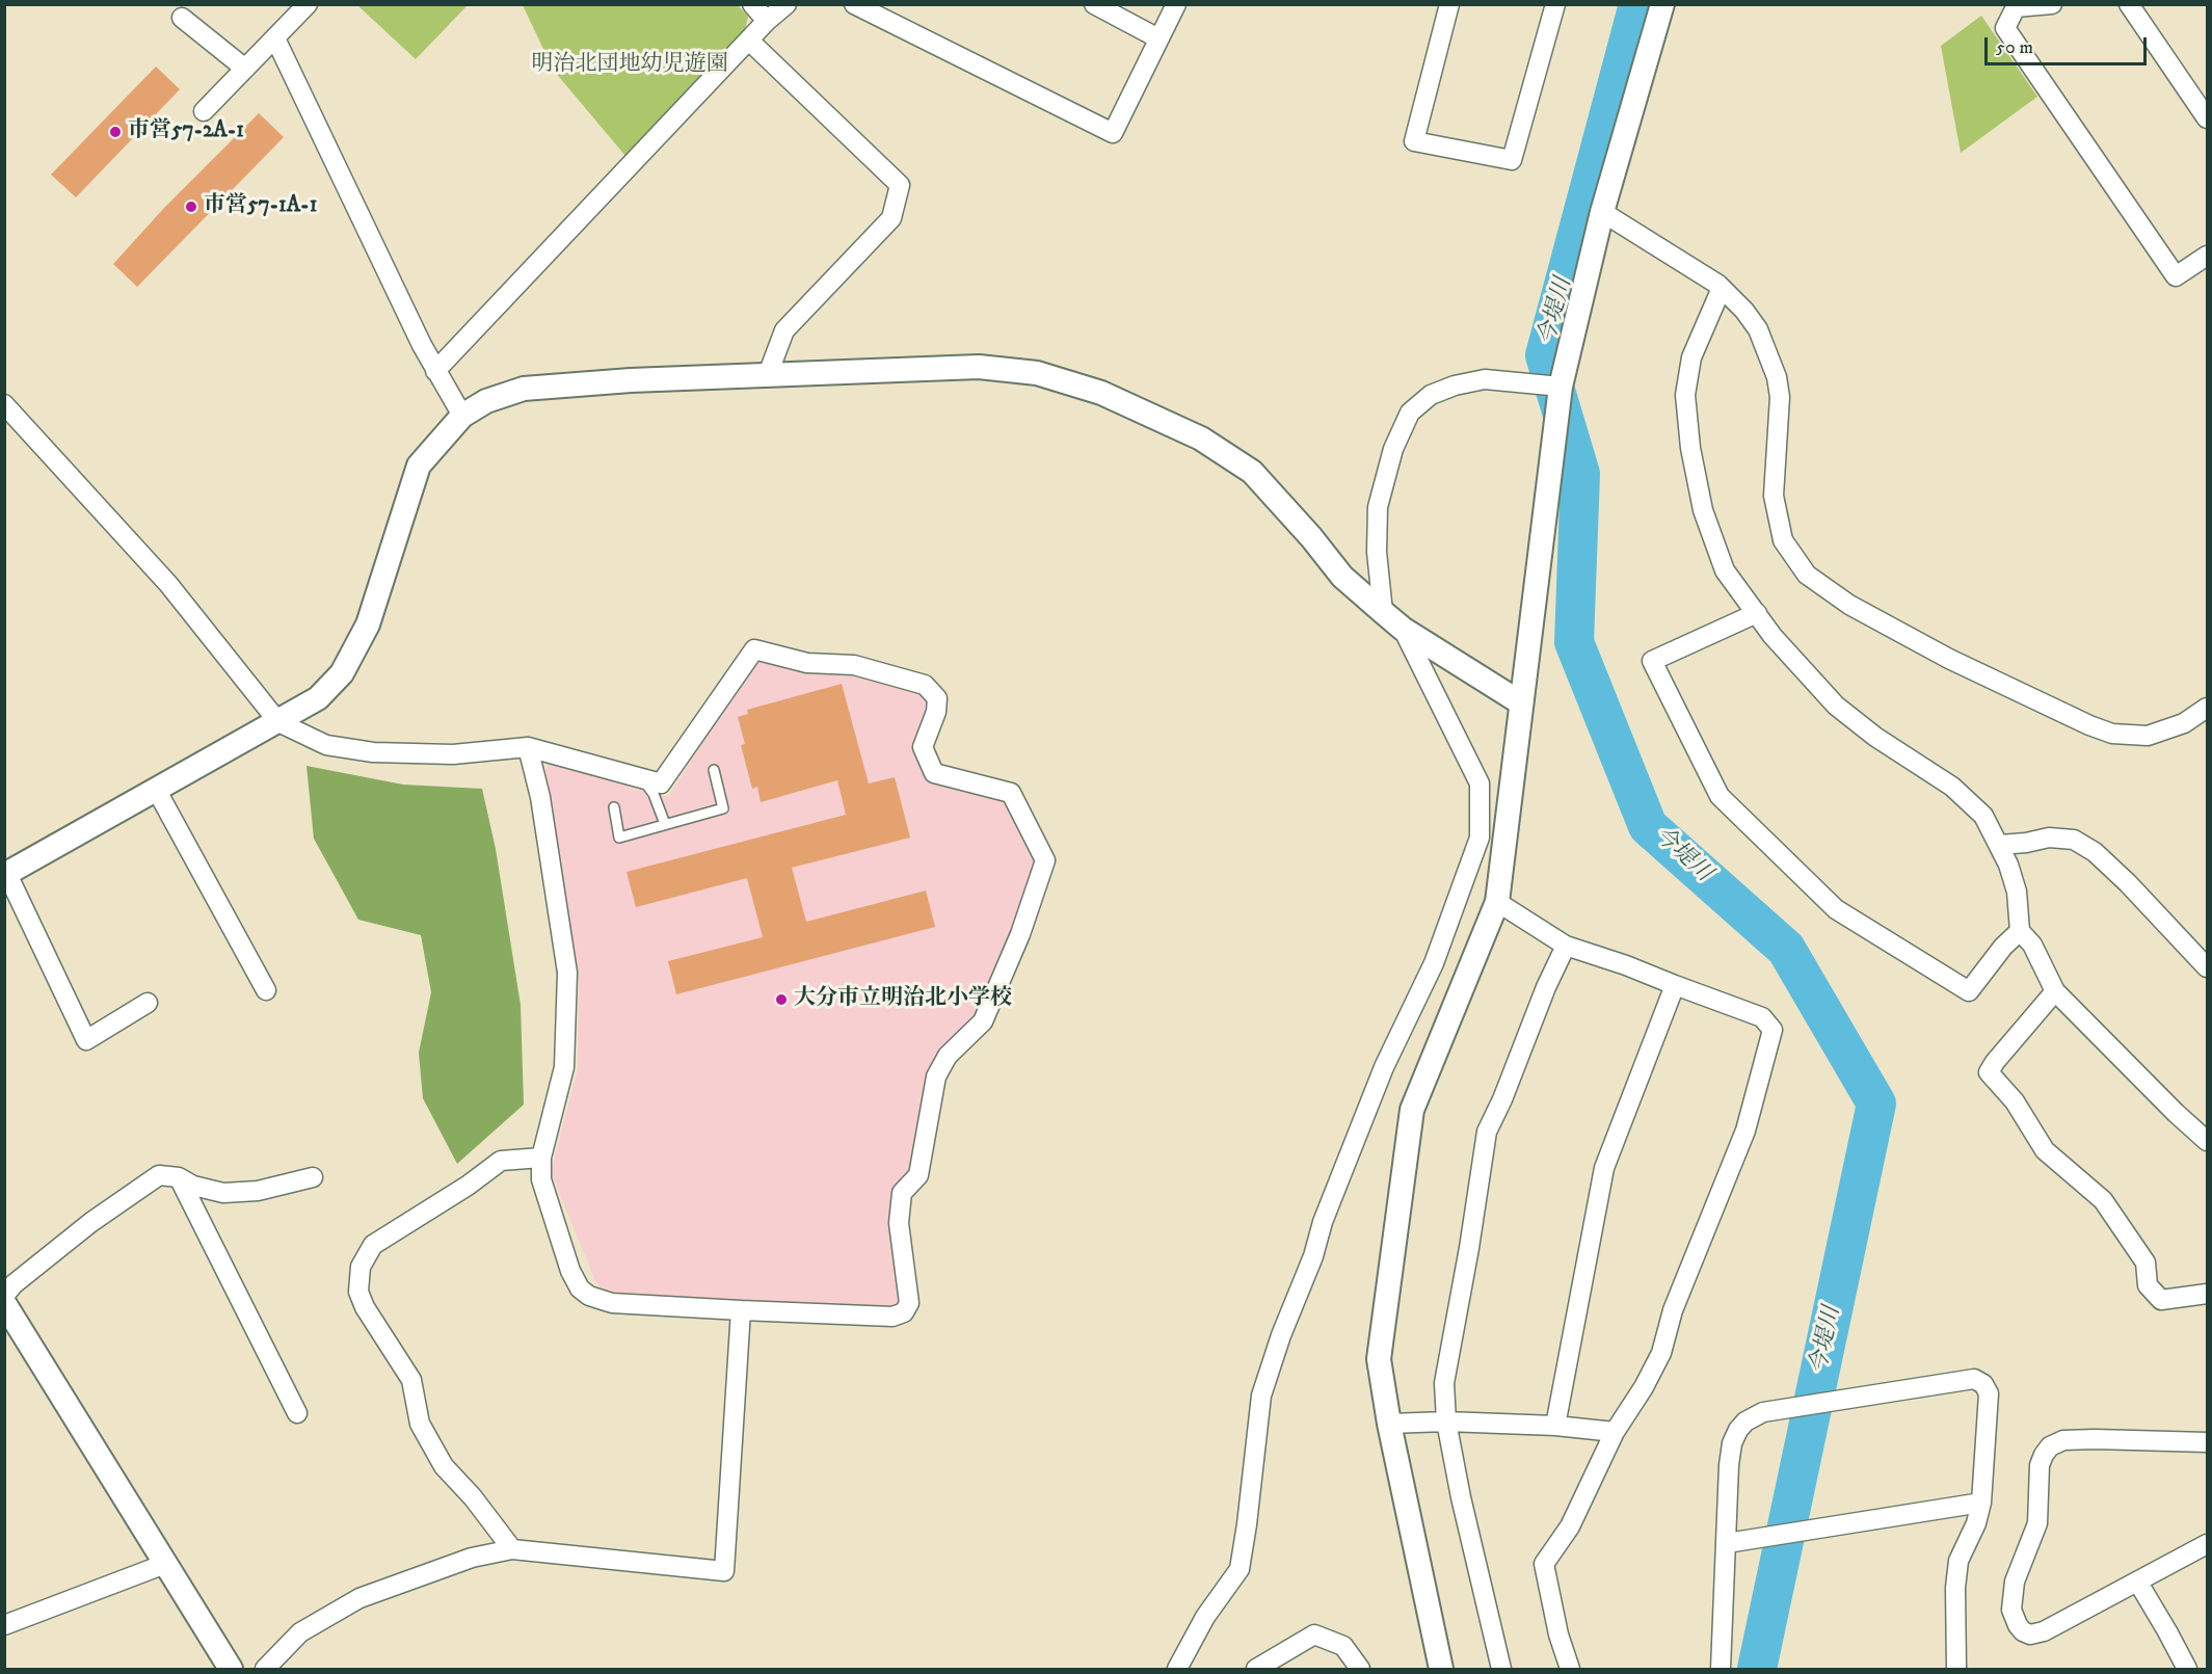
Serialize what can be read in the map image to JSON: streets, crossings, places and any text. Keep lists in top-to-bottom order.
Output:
{
  "water": ["今堤川"],
  "parks": ["明治北団地幼児遊園"],
  "places": ["市営57-2A-1", "市営57-1A-1", "大分市立明治北小学校"],
  "scale_bar": "50 m"
}
